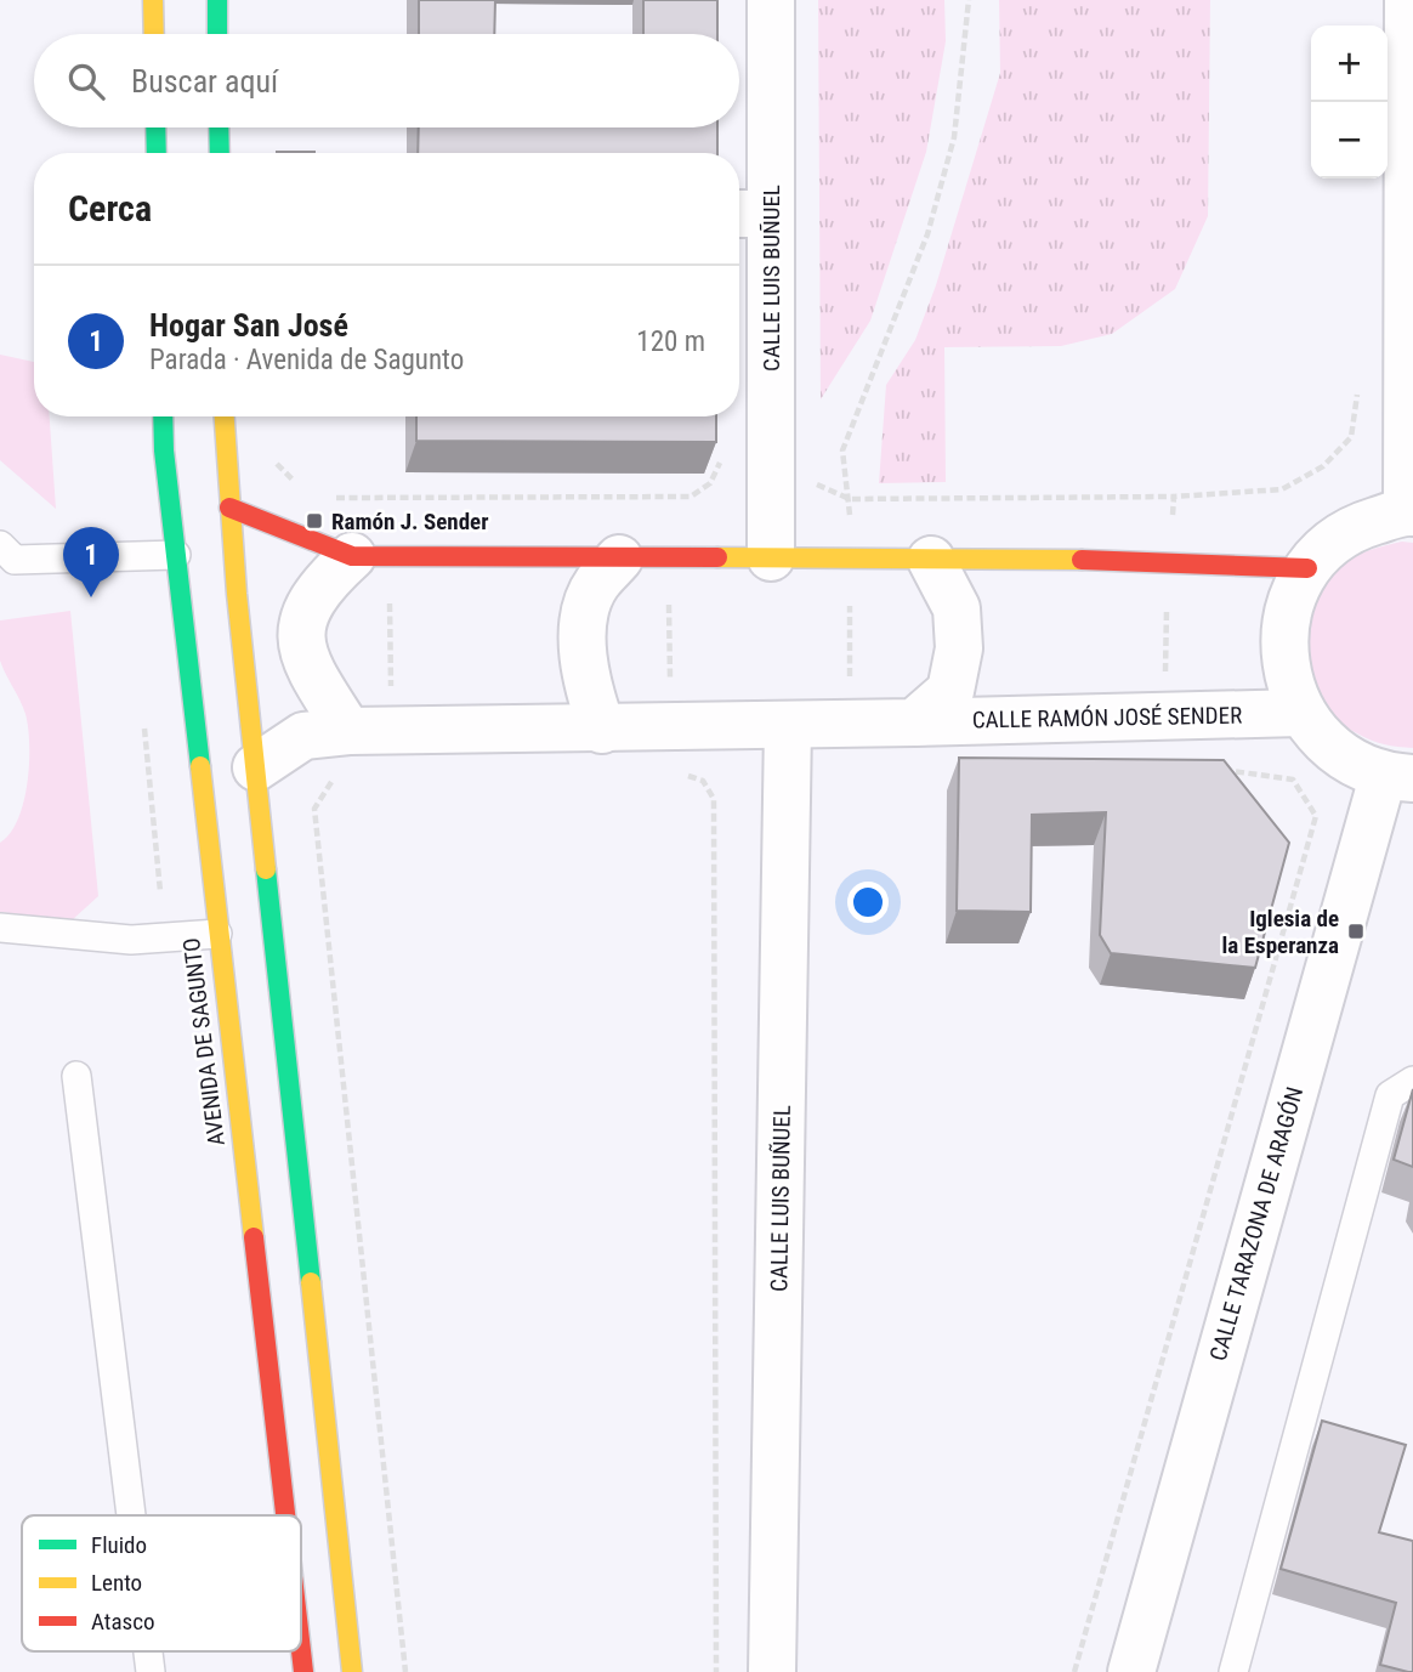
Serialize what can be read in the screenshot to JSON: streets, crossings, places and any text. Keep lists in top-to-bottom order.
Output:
{
  "streets": {
    "main road": ["AVENIDA DE SAGUNTO"],
    "street": ["CALLE LUIS BUÑUEL", "CALLE RAMÓN JOSÉ SENDER", "CALLE TARAZONA DE ARAGÓN"]
  },
  "crossings": [
    ["CALLE LUIS BUÑUEL", "CALLE RAMÓN JOSÉ SENDER"]
  ],
  "places": {
    "transit": ["Ramón J. Sender", "Iglesia de la Esperanza"]
  },
  "legend": ["Fluido", "Lento", "Atasco"],
  "page": {
    "map_buttons": ["+", "−"],
    "search": "Buscar aquí",
    "heading": "Cerca",
    "list": [
      {
        "mark": "1",
        "name": "Hogar San José",
        "note": "Parada · Avenida de Sagunto",
        "value": "120 m"
      }
    ],
    "pins": "1"
  }
}
